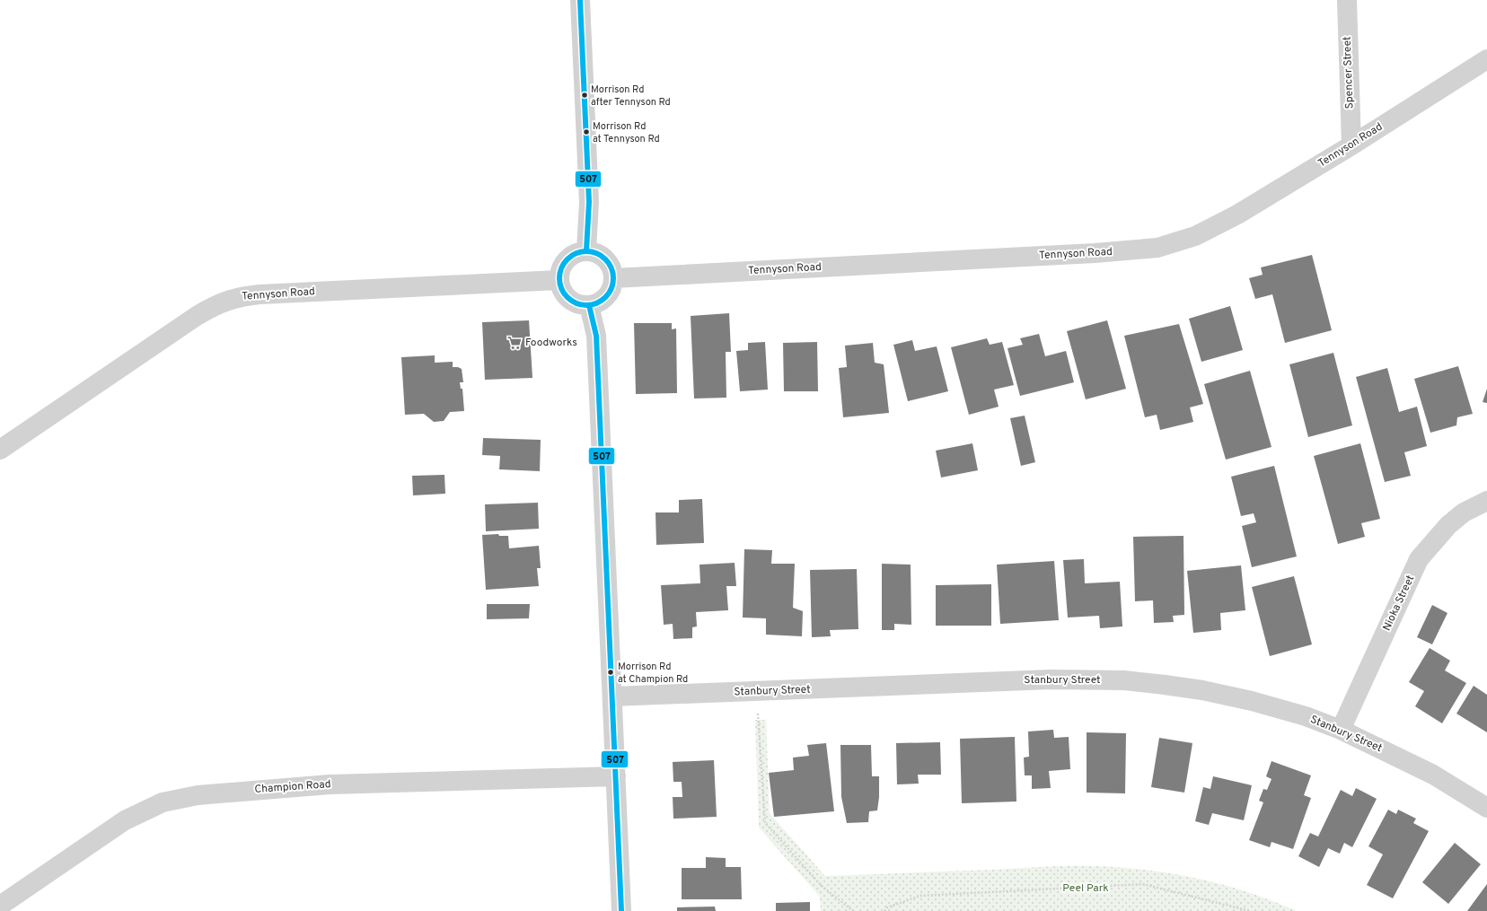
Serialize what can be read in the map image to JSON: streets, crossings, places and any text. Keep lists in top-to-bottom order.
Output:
{
  "streets": {
    "street": [
      "Spencer Street",
      "Tennyson Road",
      "Nioka Street",
      "Stanbury Street",
      "Champion Road"
    ]
  },
  "crossings": [
    ["Spencer Street", "Tennyson Road"],
    ["Nioka Street", "Stanbury Street"]
  ],
  "parks": ["Peel Park"],
  "places": {
    "other": ["Morrison Rd after Tennyson Rd", "Morrison Rd at Tennyson Rd", "Morrison Rd at Champion Rd"],
    "supermarket": ["Foodworks"]
  },
  "lines": ["transit line 507"]
}
